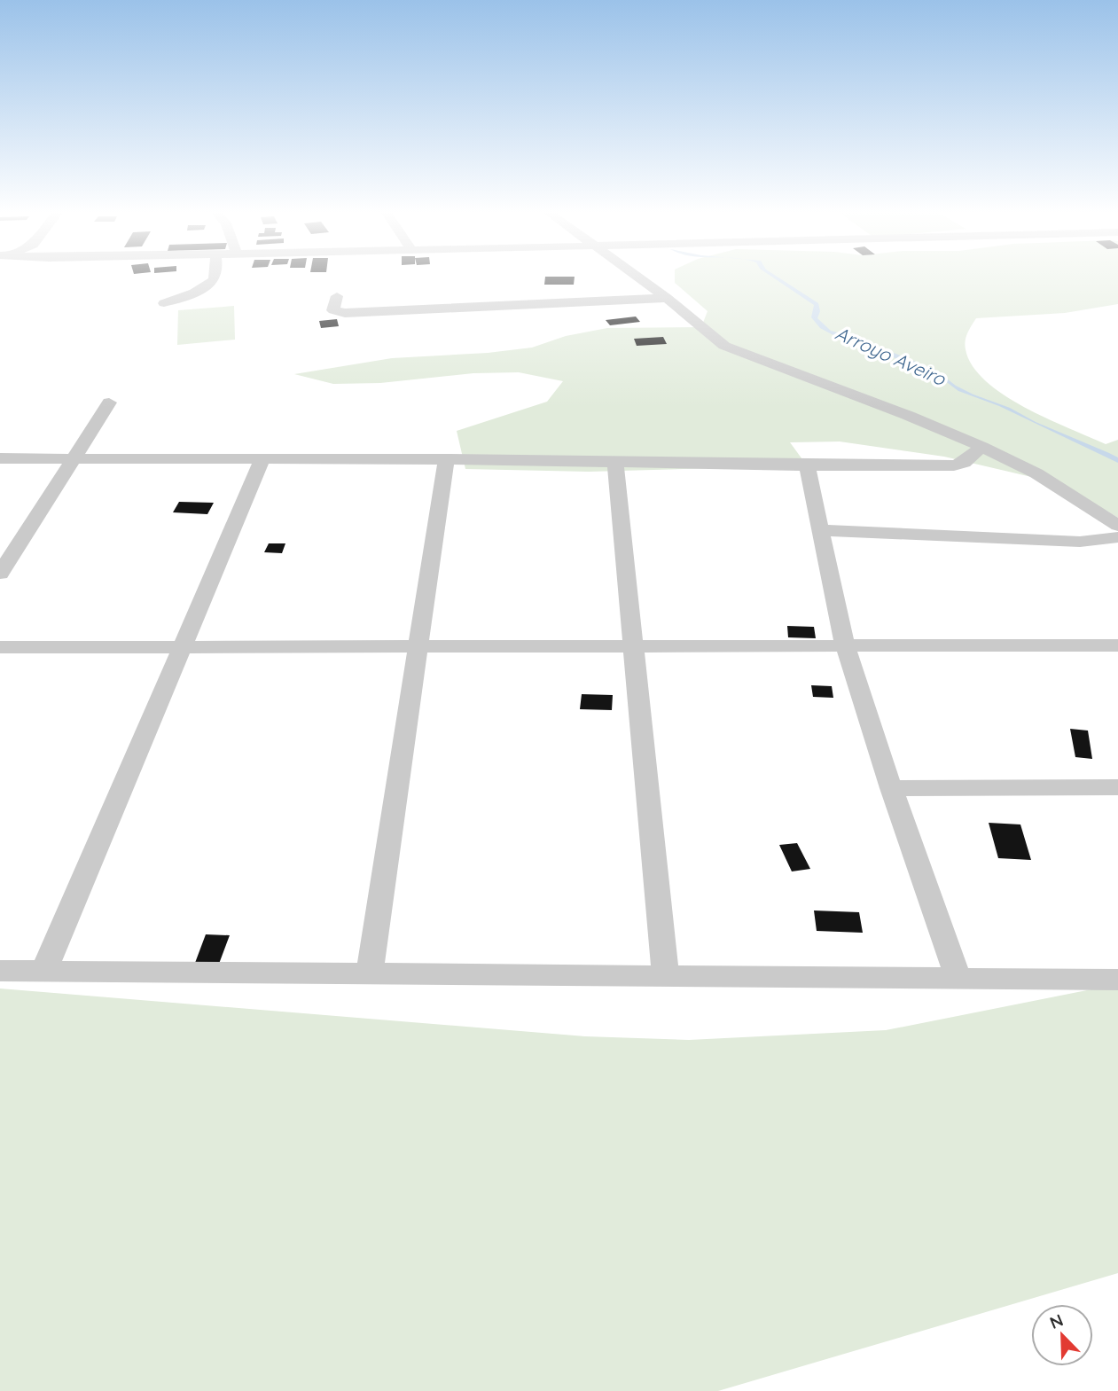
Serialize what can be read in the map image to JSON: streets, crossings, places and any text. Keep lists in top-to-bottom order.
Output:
{
  "water": ["Arroyo Aveiro"],
  "north": "top left"
}
